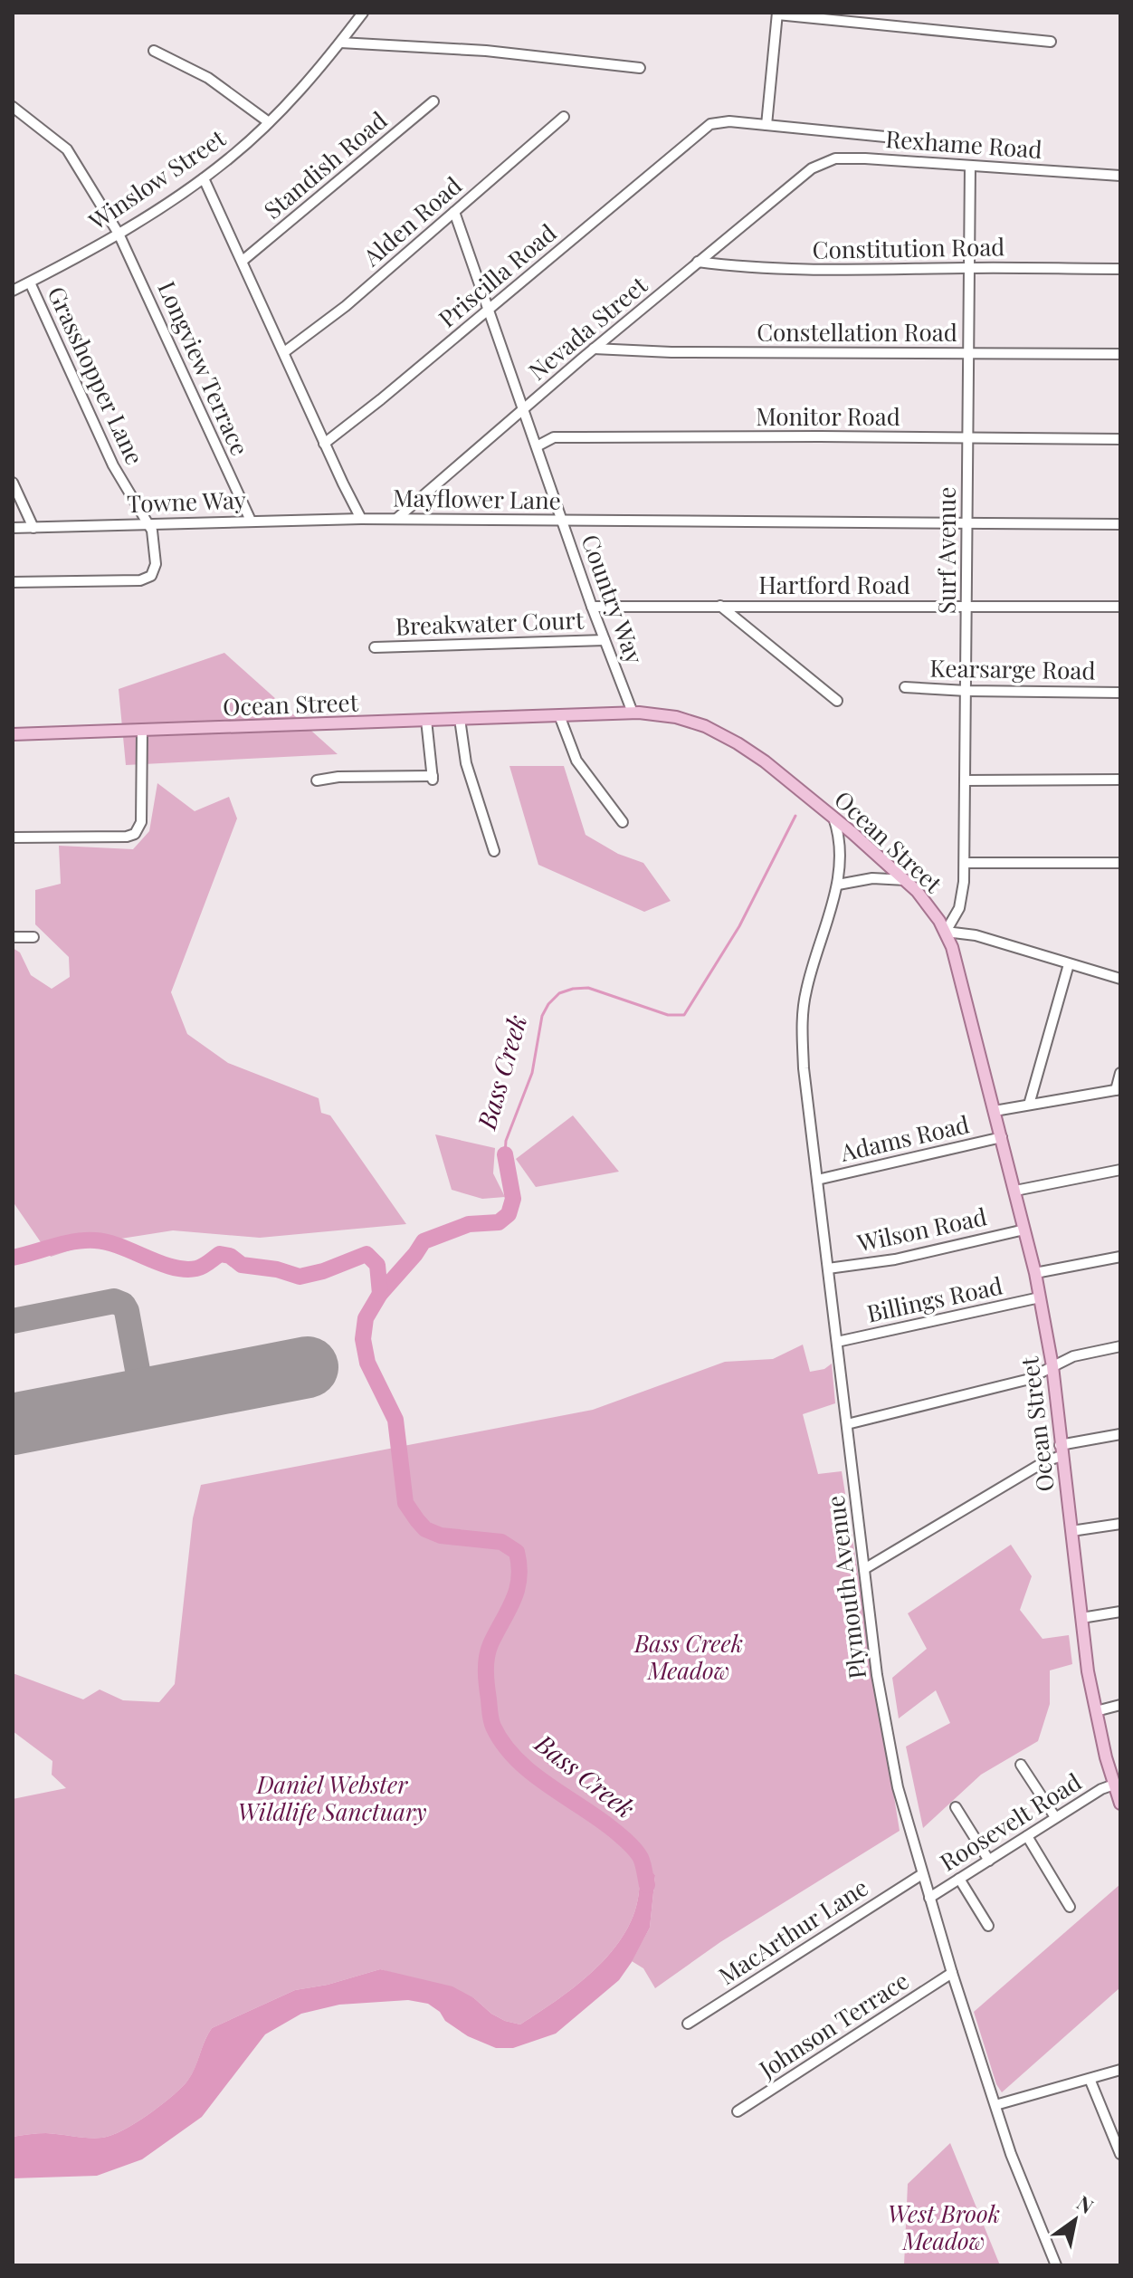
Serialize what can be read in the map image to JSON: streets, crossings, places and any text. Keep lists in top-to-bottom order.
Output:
{
  "streets": {
    "main road": ["Ocean Street"],
    "street": [
      "Rexhame Road",
      "Standish Road",
      "Winslow Street",
      "Alden Road",
      "Constitution Road",
      "Priscilla Road",
      "Nevada Street",
      "Constellation Road",
      "Longview Terrace",
      "Grasshopper Lane",
      "Monitor Road",
      "Mayflower Lane",
      "Towne Way",
      "Surf Avenue",
      "Hartford Road",
      "Country Way",
      "Breakwater Court",
      "Kearsarge Road",
      "Adams Road",
      "Wilson Road",
      "Billings Road",
      "Plymouth Avenue",
      "Roosevelt Road",
      "MacArthur Lane",
      "Johnson Terrace"
    ]
  },
  "crossings": [
    ["Rexhame Road", "Nevada Street"],
    ["Rexhame Road", "Surf Avenue"],
    ["Standish Road", "Mayflower Lane"],
    ["Winslow Street", "Longview Terrace"],
    ["Winslow Street", "Grasshopper Lane"],
    ["Winslow Street", "Mayflower Lane"],
    ["Alden Road", "Mayflower Lane"],
    ["Alden Road", "Country Way"],
    ["Constitution Road", "Nevada Street"],
    ["Constitution Road", "Surf Avenue"],
    ["Priscilla Road", "Mayflower Lane"],
    ["Priscilla Road", "Country Way"],
    ["Nevada Street", "Constellation Road"],
    ["Nevada Street", "Mayflower Lane"],
    ["Nevada Street", "Country Way"],
    ["Constellation Road", "Surf Avenue"],
    ["Longview Terrace", "Towne Way"],
    ["Grasshopper Lane", "Towne Way"],
    ["Monitor Road", "Surf Avenue"],
    ["Monitor Road", "Country Way"],
    ["Mayflower Lane", "Towne Way"],
    ["Mayflower Lane", "Surf Avenue"],
    ["Mayflower Lane", "Country Way"],
    ["Surf Avenue", "Hartford Road"],
    ["Surf Avenue", "Kearsarge Road"],
    ["Surf Avenue", "Ocean Street"],
    ["Hartford Road", "Country Way"],
    ["Country Way", "Breakwater Court"],
    ["Country Way", "Ocean Street"],
    ["Ocean Street", "Adams Road"],
    ["Ocean Street", "Wilson Road"],
    ["Ocean Street", "Billings Road"],
    ["Ocean Street", "Plymouth Avenue"],
    ["Ocean Street", "Roosevelt Road"],
    ["Adams Road", "Plymouth Avenue"],
    ["Wilson Road", "Plymouth Avenue"],
    ["Billings Road", "Plymouth Avenue"],
    ["Plymouth Avenue", "Roosevelt Road"],
    ["Plymouth Avenue", "MacArthur Lane"],
    ["Plymouth Avenue", "Johnson Terrace"]
  ],
  "water": ["Bass Creek"],
  "parks": ["Bass Creek Meadow", "Daniel Webster Wildlife Sanctuary", "West Brook Meadow"],
  "north": "top right"
}
